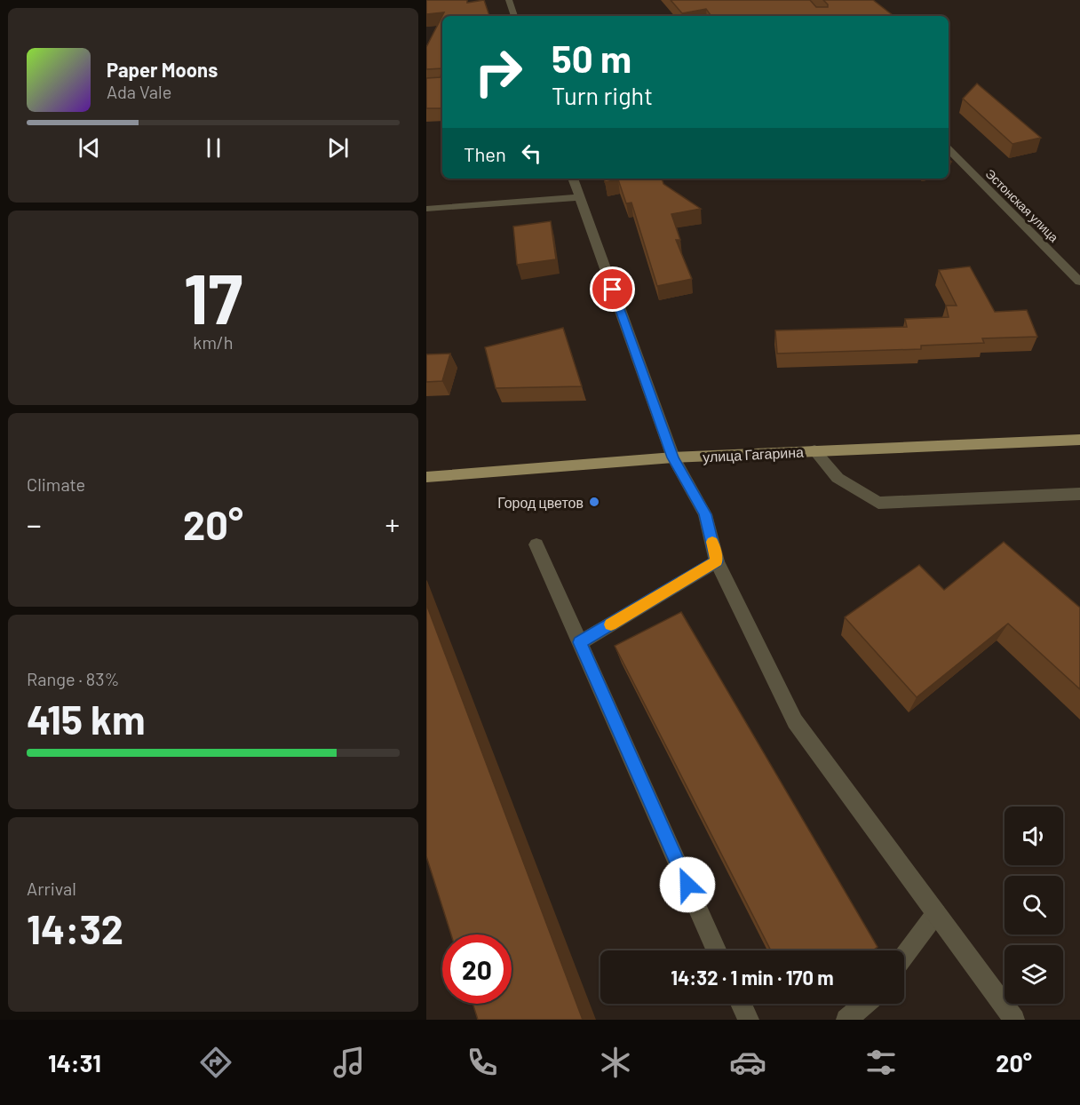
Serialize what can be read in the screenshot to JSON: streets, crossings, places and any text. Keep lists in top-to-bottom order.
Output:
{
  "streets": {
    "main road": ["улица Гагарина"],
    "street": ["Эстонская улица"]
  },
  "places": ["Город цветов"],
  "page": {
    "turn": ["50 m", "Turn right"],
    "song": ["Paper Moons", "Ada Vale"],
    "then": "Then",
    "tile": [
      ["17", "km/h"],
      "Climate",
      ["Range · 83%", "415 km"],
      ["Arrival", "14:32"]
    ],
    "heat": ["−", "20°", "+"],
    "limit": "20",
    "trip": "14:32 · 1 min · 170 m",
    "tabs": ["14:31", "20°"]
  }
}
